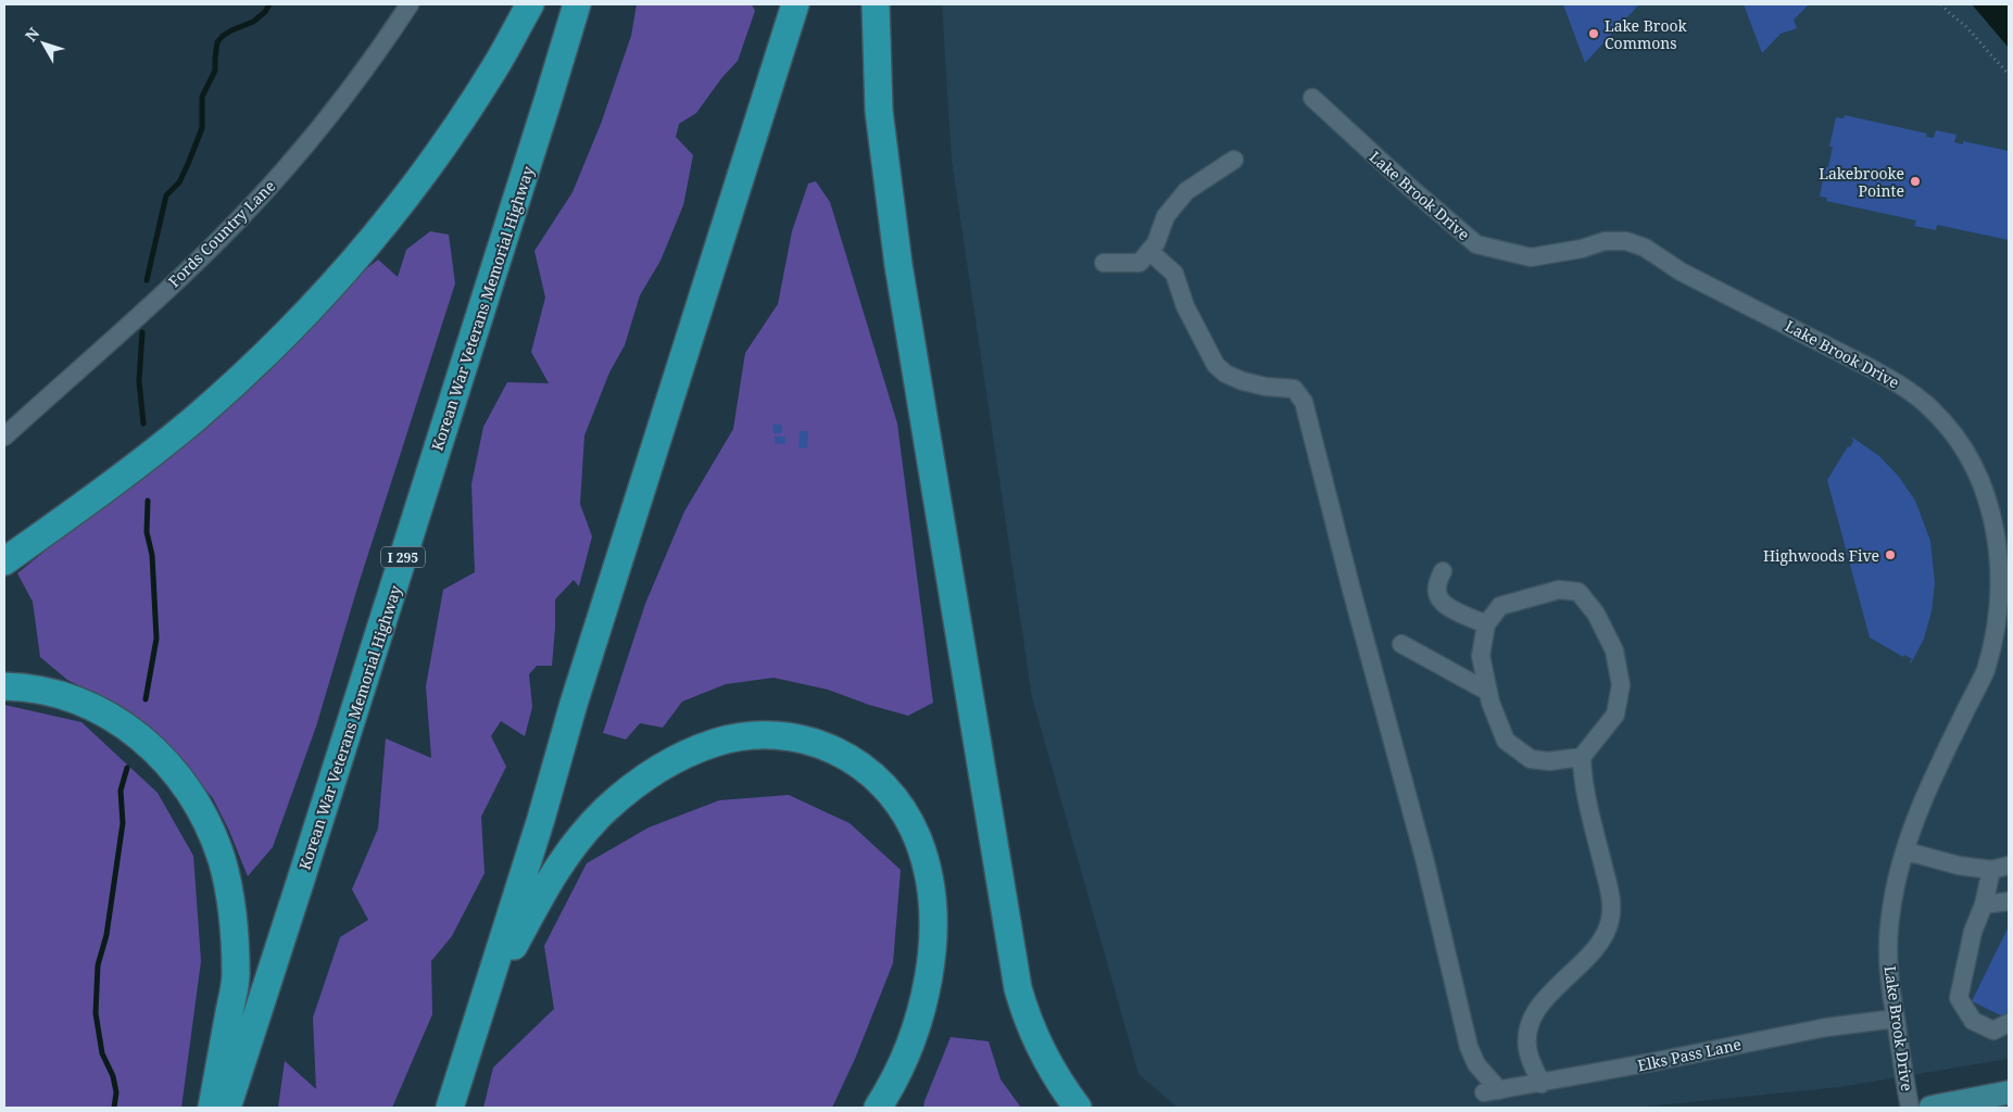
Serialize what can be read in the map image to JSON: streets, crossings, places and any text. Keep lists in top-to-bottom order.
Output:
{
  "streets": {
    "highway": ["Korean War Veterans Memorial Highway", "I 295"],
    "street": ["Lake Brook Drive", "Fords Country Lane", "Elks Pass Lane"]
  },
  "crossings": [
    ["Lake Brook Drive", "Elks Pass Lane"]
  ],
  "places": ["Lake Brook Commons", "Lakebrooke Pointe", "Highwoods Five"],
  "north": "top left"
}
